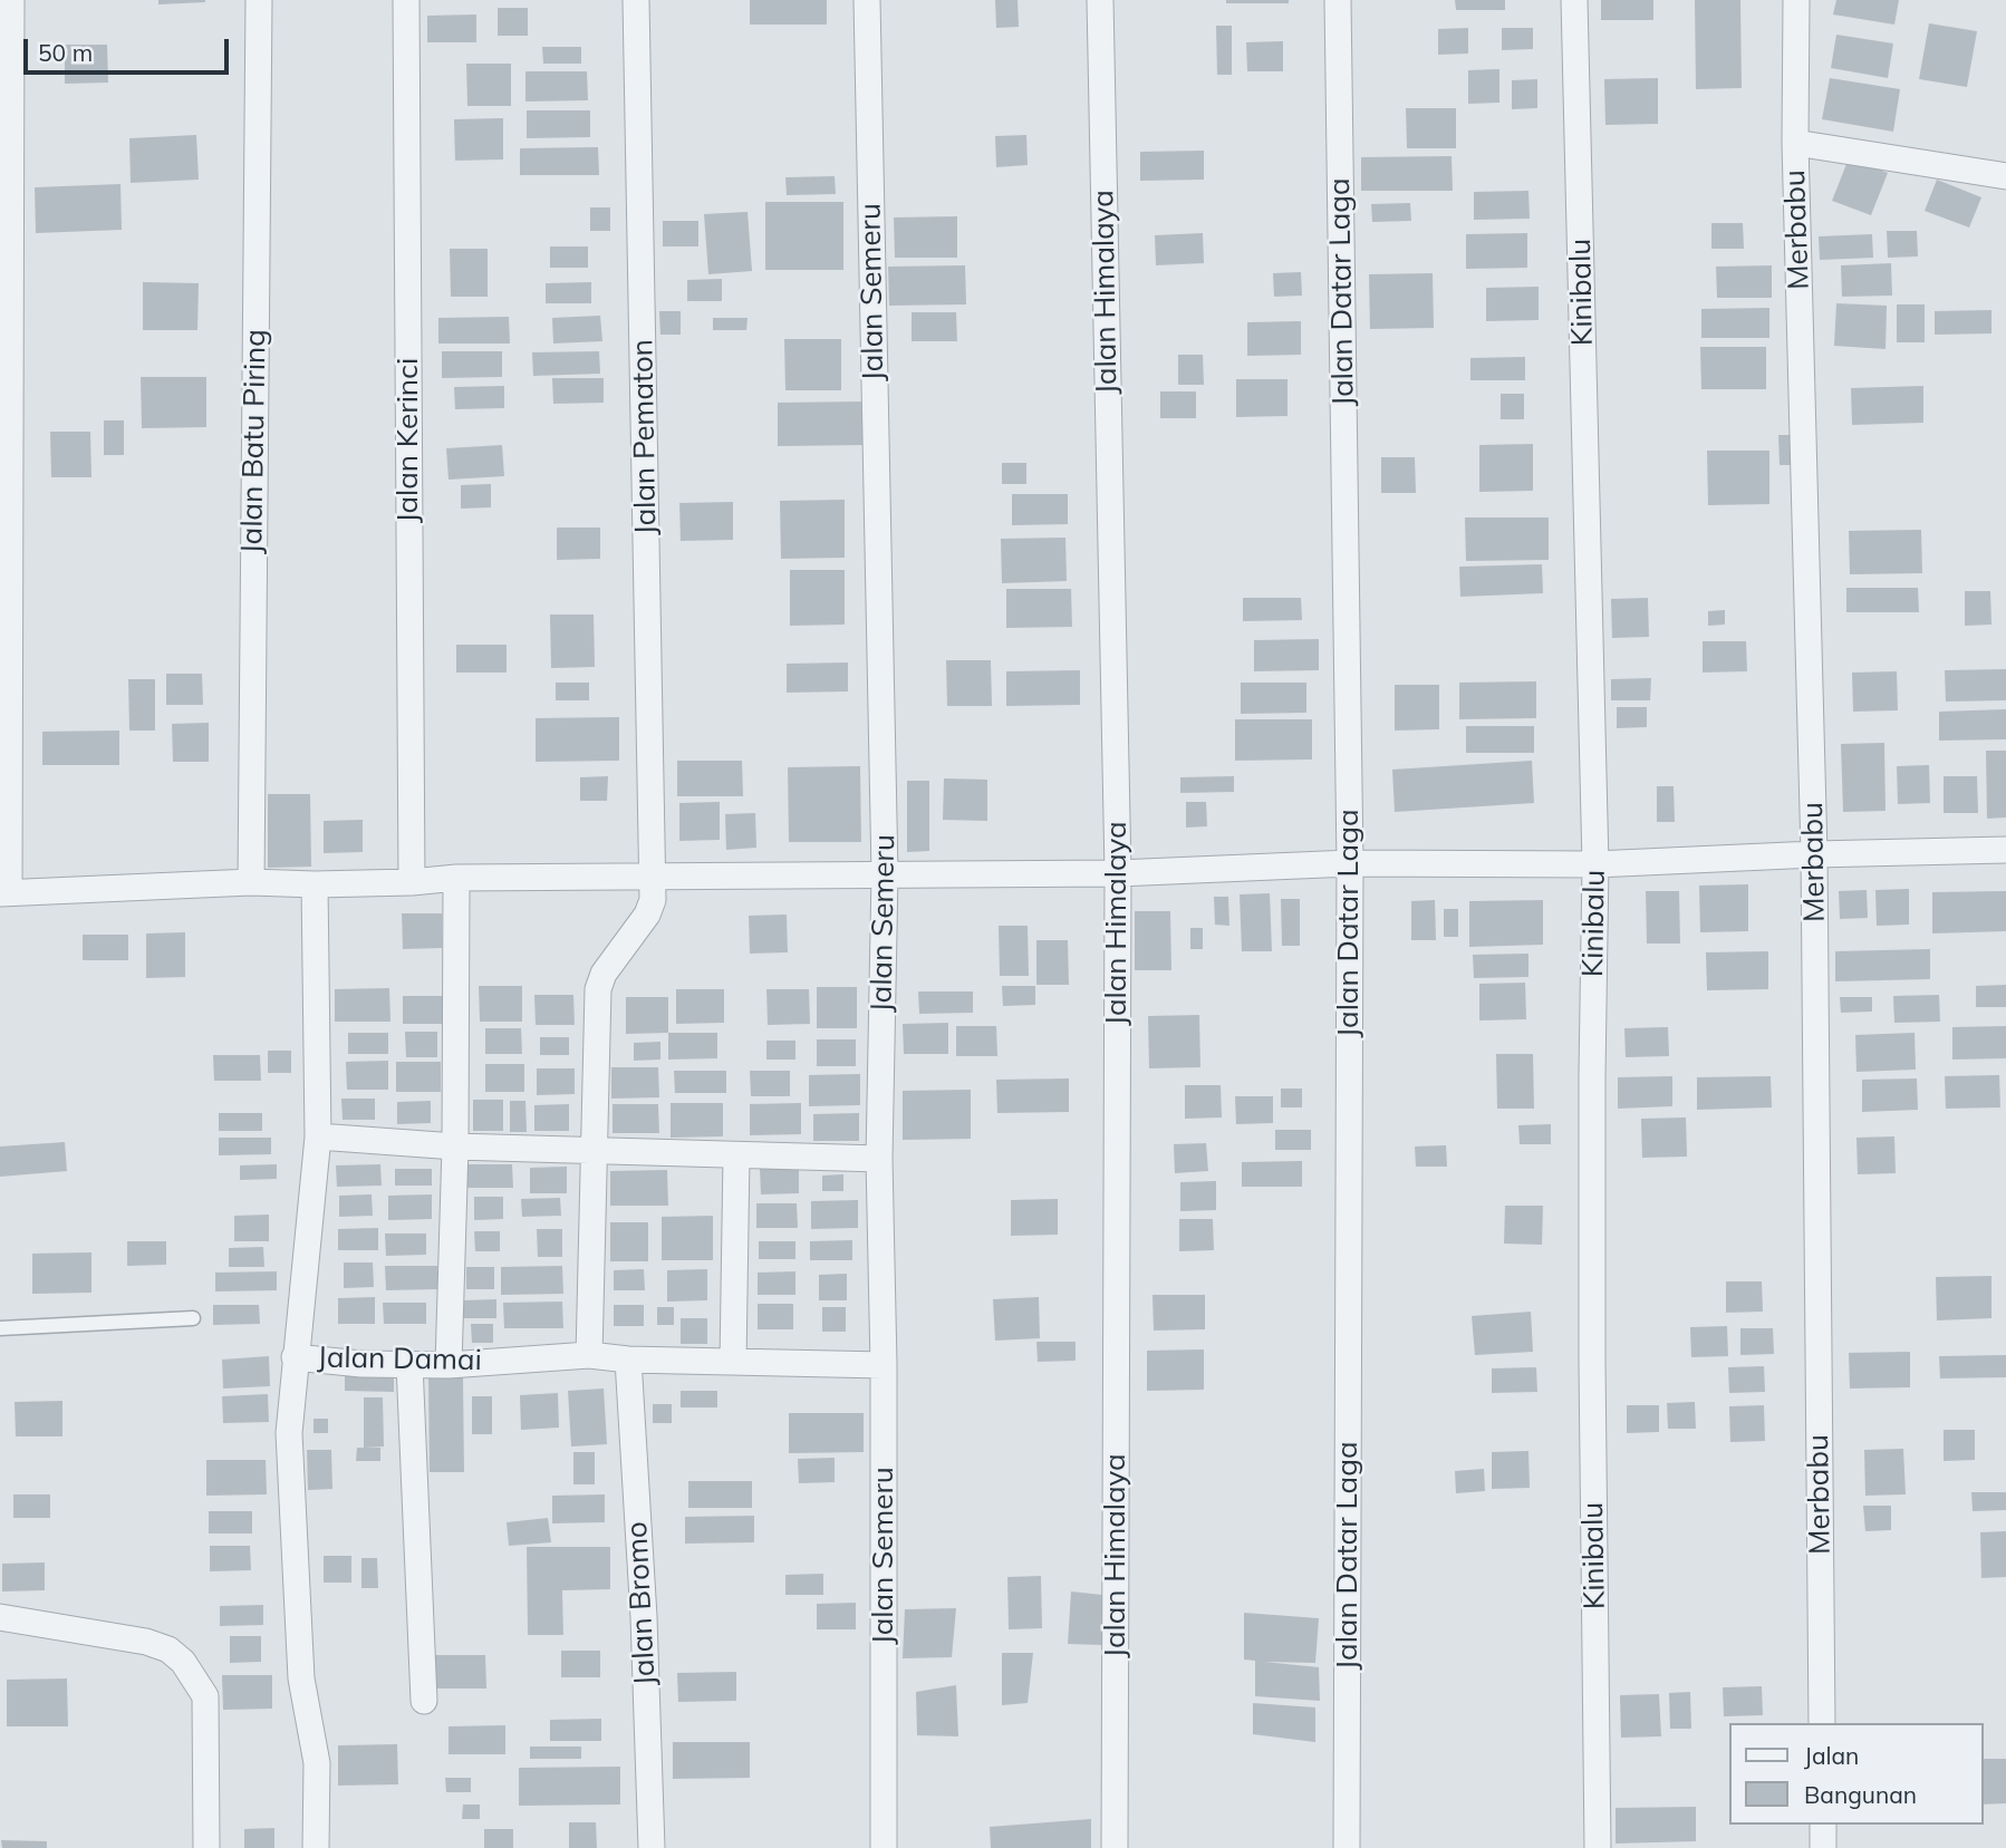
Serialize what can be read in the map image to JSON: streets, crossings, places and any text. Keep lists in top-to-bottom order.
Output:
{
  "streets": {
    "street": [
      "Merbabu",
      "Jalan Semeru",
      "Jalan Himalaya",
      "Jalan Datar Laga",
      "Kinibalu",
      "Jalan Pematon",
      "Jalan Kerinci",
      "Jalan Batu Piring",
      "Jalan Damai",
      "Jalan Bromo"
    ]
  },
  "crossings": [
    ["Jalan Semeru", "Jalan Damai"],
    ["Jalan Pematon", "Jalan Damai"],
    ["Jalan Damai", "Jalan Bromo"]
  ],
  "legend": ["Jalan", "Bangunan"],
  "scale_bar": "50 m"
}
